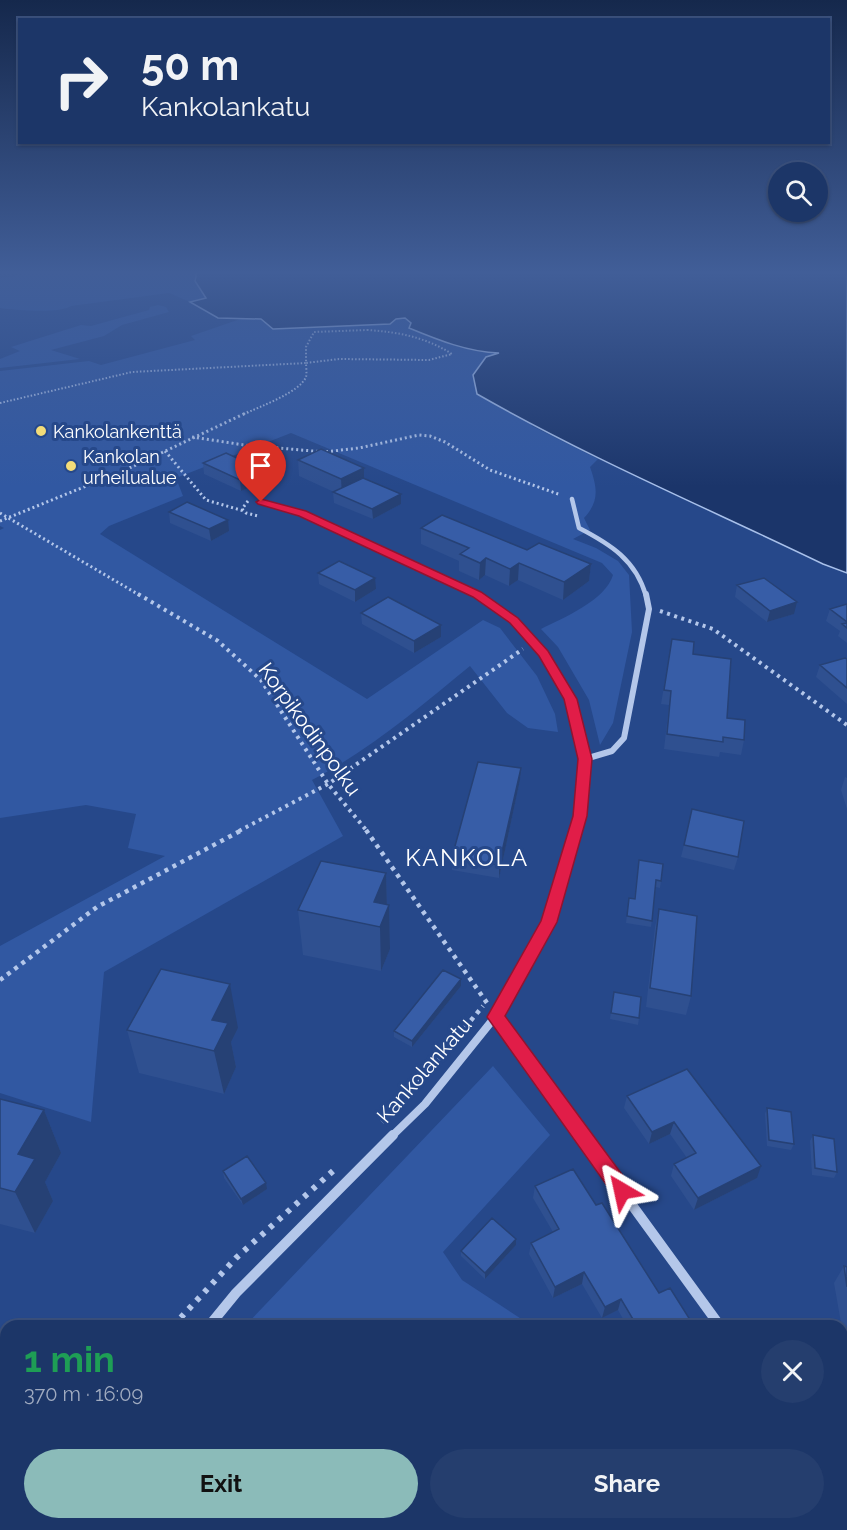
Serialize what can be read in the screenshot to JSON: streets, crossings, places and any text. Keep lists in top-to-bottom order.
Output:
{
  "streets": {
    "street": ["Kankolankatu"],
    "path": ["Korpikodinpolku"]
  },
  "crossings": [
    ["Korpikodinpolku", "Kankolankatu"]
  ],
  "districts": ["KANKOLA"],
  "places": ["Kankolankenttä", "Kankolan urheilualue"],
  "page": {
    "turn": ["50 m", "Kankolankatu"],
    "heading": ["1 min", "370 m · 16:09"],
    "buttons": ["Exit", "Share"]
  }
}
